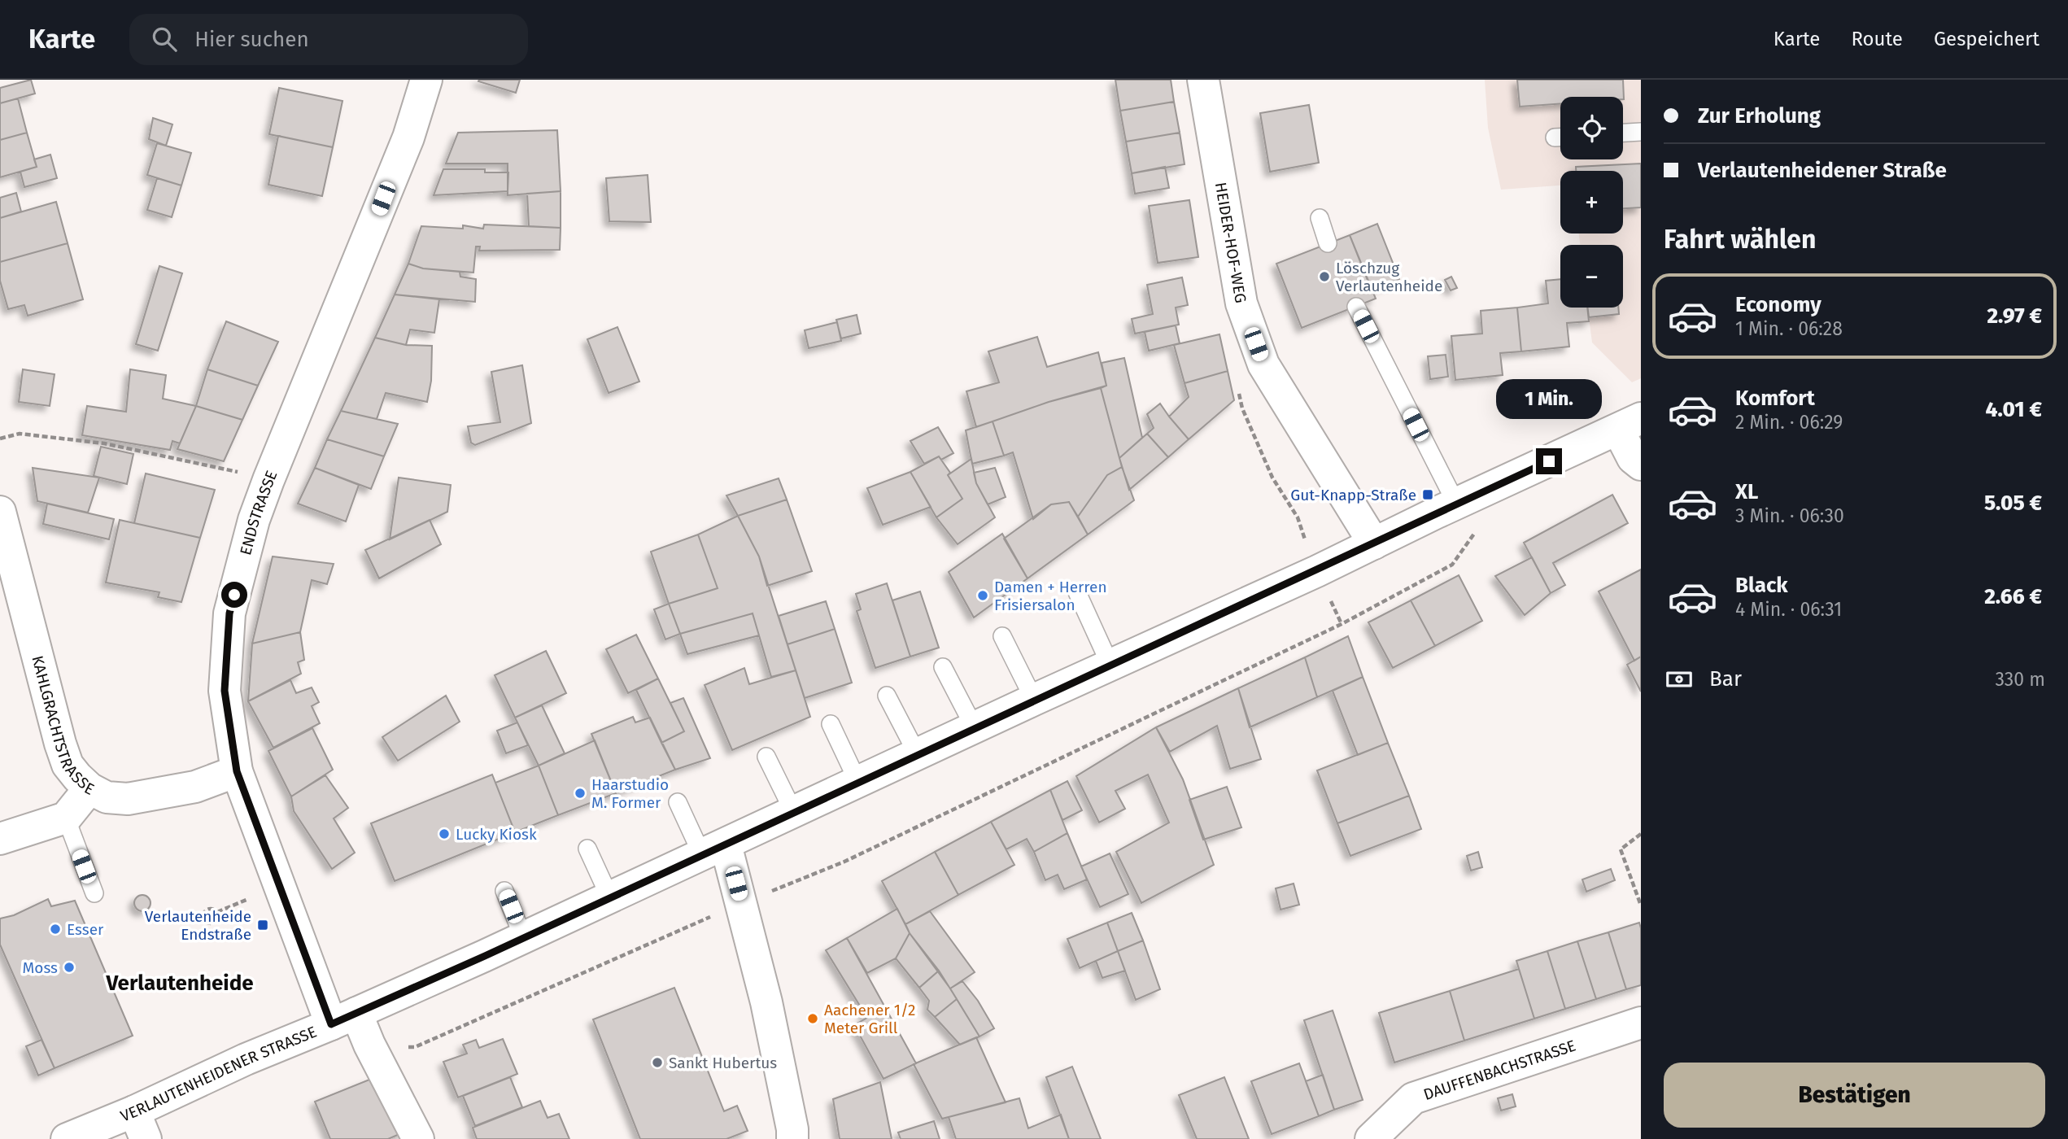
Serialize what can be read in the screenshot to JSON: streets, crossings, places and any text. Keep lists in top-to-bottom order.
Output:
{
  "streets": {
    "main road": [
      "HEIDER-HOF-WEG",
      "ENDSTRASSE",
      "KAHLGRACHTSTRASSE",
      "DAUFFENBACHSTRASSE",
      "VERLAUTENHEIDENER STRASSE"
    ]
  },
  "crossings": [
    ["HEIDER-HOF-WEG", "VERLAUTENHEIDENER STRASSE"],
    ["ENDSTRASSE", "KAHLGRACHTSTRASSE"],
    ["ENDSTRASSE", "VERLAUTENHEIDENER STRASSE"]
  ],
  "districts": ["Verlautenheide"],
  "places": {
    "other": [
      "Löschzug Verlautenheide",
      "Damen + Herren Frisiersalon",
      "Haarstudio M. Former",
      "Lucky Kiosk",
      "Esser",
      "Moss",
      "Aachener 1/2 Meter Grill",
      "Sankt Hubertus"
    ],
    "transit": ["Gut-Knapp-Straße", "Verlautenheide Endstraße"]
  },
  "page": {
    "header": "Karte",
    "search": "Hier suchen",
    "nav": ["Karte", "Route", "Gespeichert"],
    "banner": ["Zur Erholung", "Verlautenheidener Straße"],
    "map_buttons": ["+", "−"],
    "heading": "Fahrt wählen",
    "list": [
      {
        "name": "Economy",
        "note": "1 Min. · 06:28",
        "value": "2.97 €"
      },
      {
        "name": "Komfort",
        "note": "2 Min. · 06:29",
        "value": "4.01 €"
      },
      {
        "name": "XL",
        "note": "3 Min. · 06:30",
        "value": "5.05 €"
      },
      {
        "name": "Black",
        "note": "4 Min. · 06:31",
        "value": "2.66 €"
      }
    ],
    "bubble": "1 Min.",
    "pay": ["Bar", "330 m"],
    "buttons": "Bestätigen"
  }
}
